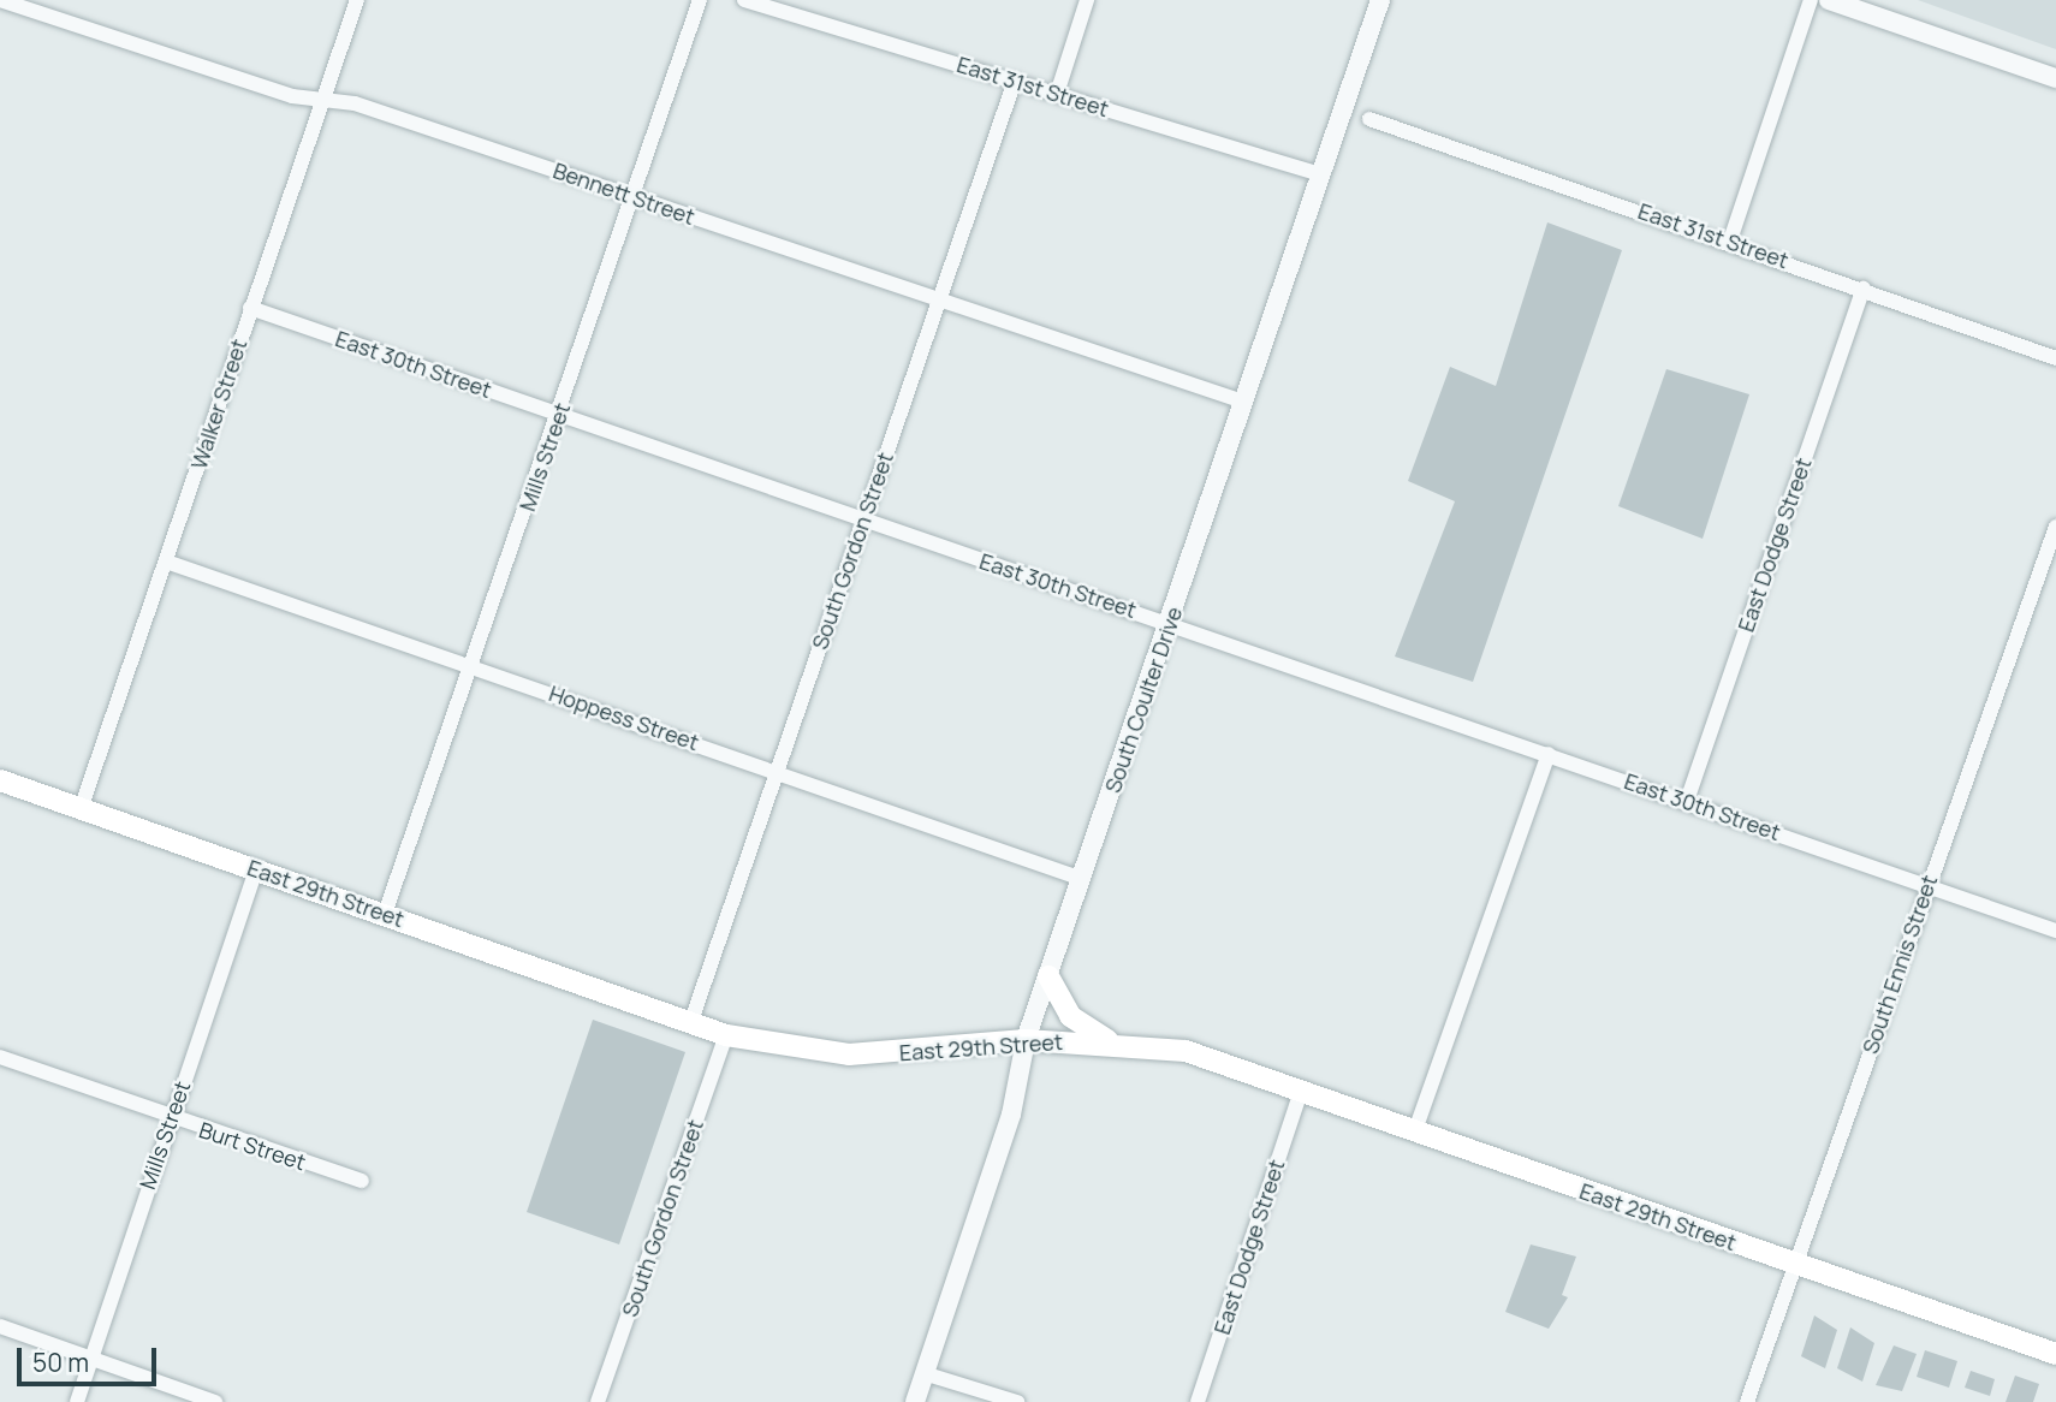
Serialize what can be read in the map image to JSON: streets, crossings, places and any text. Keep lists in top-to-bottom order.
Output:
{
  "streets": {
    "main road": ["East 29th Street"],
    "street": [
      "East 31st Street",
      "Bennett Street",
      "East 30th Street",
      "Walker Street",
      "Mills Street",
      "East Dodge Street",
      "South Gordon Street",
      "South Coulter Drive",
      "Hoppess Street",
      "South Ennis Street",
      "Burt Street"
    ]
  },
  "crossings": [
    ["East 31st Street", "East Dodge Street"],
    ["East 31st Street", "South Gordon Street"],
    ["East 31st Street", "South Coulter Drive"],
    ["Bennett Street", "Walker Street"],
    ["Bennett Street", "Mills Street"],
    ["Bennett Street", "South Gordon Street"],
    ["Bennett Street", "South Coulter Drive"],
    ["East 30th Street", "Walker Street"],
    ["East 30th Street", "Mills Street"],
    ["East 30th Street", "East Dodge Street"],
    ["East 30th Street", "South Gordon Street"],
    ["East 30th Street", "South Coulter Drive"],
    ["East 30th Street", "South Ennis Street"],
    ["Walker Street", "Hoppess Street"],
    ["Walker Street", "East 29th Street"],
    ["Mills Street", "Hoppess Street"],
    ["Mills Street", "East 29th Street"],
    ["Mills Street", "Burt Street"],
    ["East Dodge Street", "East 29th Street"],
    ["South Gordon Street", "Hoppess Street"],
    ["South Gordon Street", "East 29th Street"],
    ["South Coulter Drive", "Hoppess Street"],
    ["South Coulter Drive", "East 29th Street"],
    ["East 29th Street", "South Ennis Street"]
  ],
  "scale_bar": "50 m"
}
